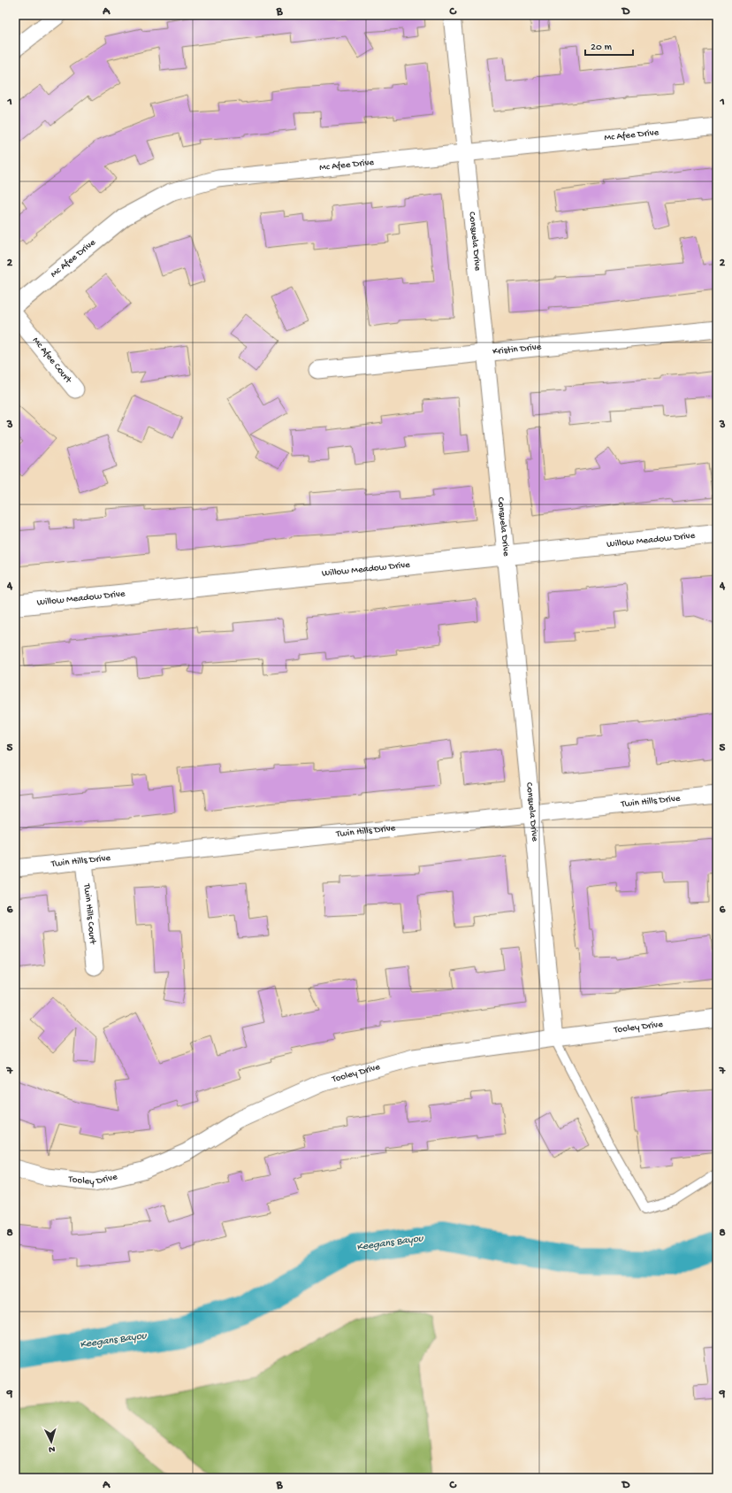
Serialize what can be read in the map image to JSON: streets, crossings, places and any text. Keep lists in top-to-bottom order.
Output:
{
  "streets": {
    "street": [
      "Mc Afee Drive",
      "Consuela Drive",
      "Kristin Drive",
      "Mc Afee Court",
      "Willow Meadow Drive",
      "Twin Hills Drive",
      "Twin Hills Court",
      "Tooley Drive"
    ]
  },
  "crossings": [
    ["Mc Afee Drive", "Consuela Drive"],
    ["Consuela Drive", "Kristin Drive"],
    ["Consuela Drive", "Willow Meadow Drive"],
    ["Consuela Drive", "Twin Hills Drive"],
    ["Consuela Drive", "Tooley Drive"],
    ["Twin Hills Drive", "Twin Hills Court"]
  ],
  "water": ["Keegans Bayou"],
  "scale_bar": "20 m",
  "north": "bottom",
  "grid": {
    "columns": [
      "A",
      "B",
      "C",
      "D"
    ],
    "rows": [
      "1",
      "2",
      "3",
      "4",
      "5",
      "6",
      "7",
      "8",
      "9"
    ]
  }
}
